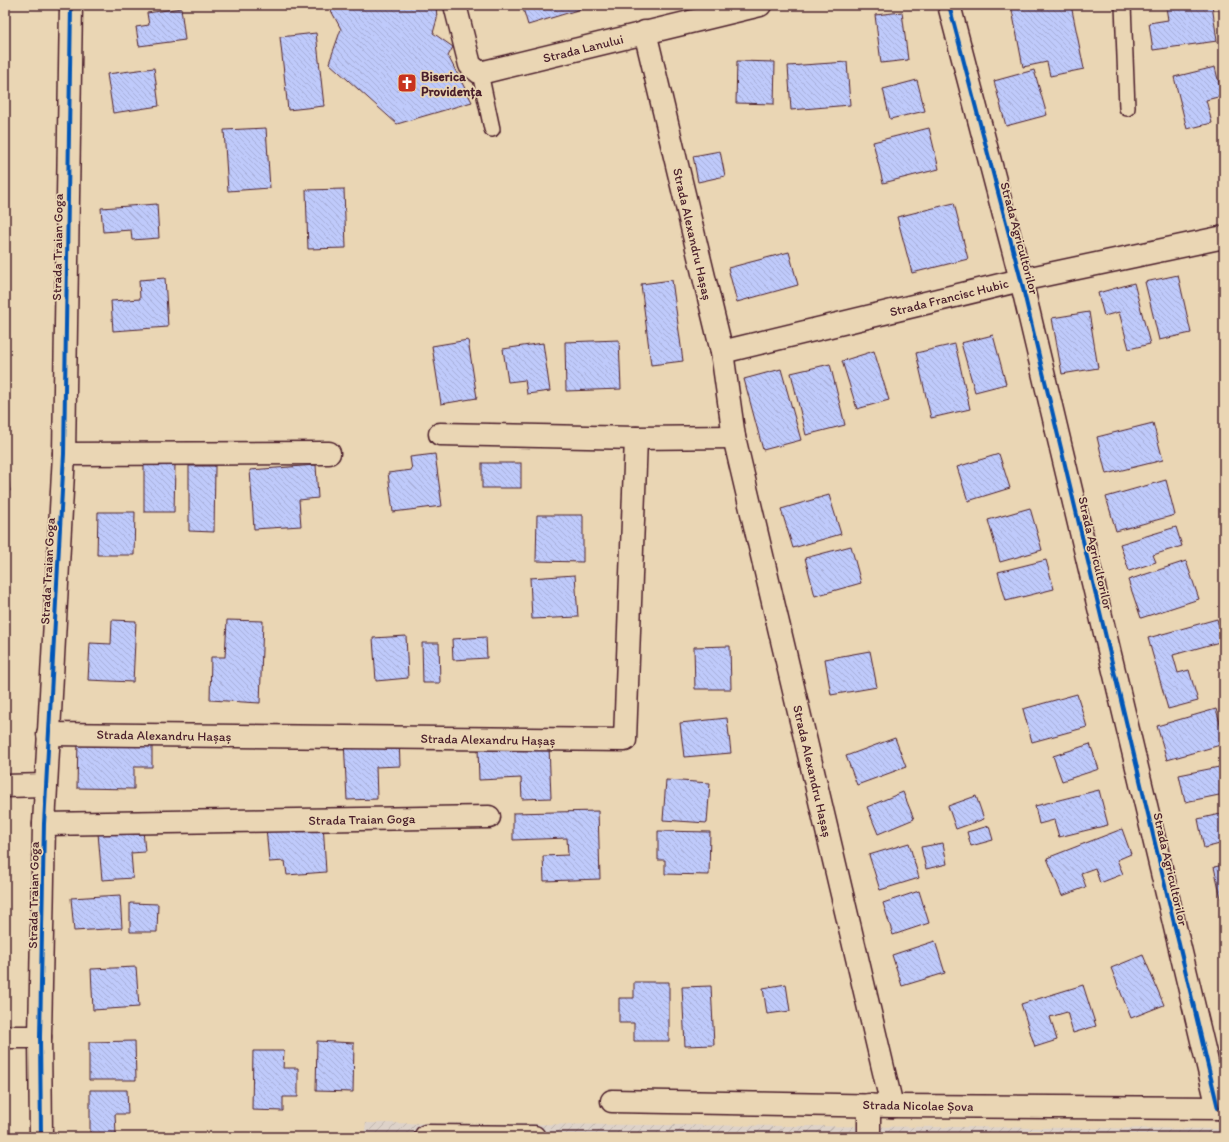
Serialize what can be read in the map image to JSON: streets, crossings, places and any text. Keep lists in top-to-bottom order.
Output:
{
  "streets": {
    "street": [
      "Strada Lanului",
      "Strada Alexandru Hașaș",
      "Strada Agricultorilor",
      "Strada Traian Goga",
      "Strada Francisc Hubic",
      "Strada Nicolae Șova"
    ]
  },
  "crossings": [
    ["Strada Lanului", "Strada Alexandru Hașaș"],
    ["Strada Alexandru Hașaș", "Strada Traian Goga"],
    ["Strada Alexandru Hașaș", "Strada Francisc Hubic"],
    ["Strada Alexandru Hașaș", "Strada Nicolae Șova"],
    ["Strada Agricultorilor", "Strada Francisc Hubic"],
    ["Strada Agricultorilor", "Strada Nicolae Șova"]
  ],
  "places": {
    "church": ["Biserica Providența"]
  }
}
